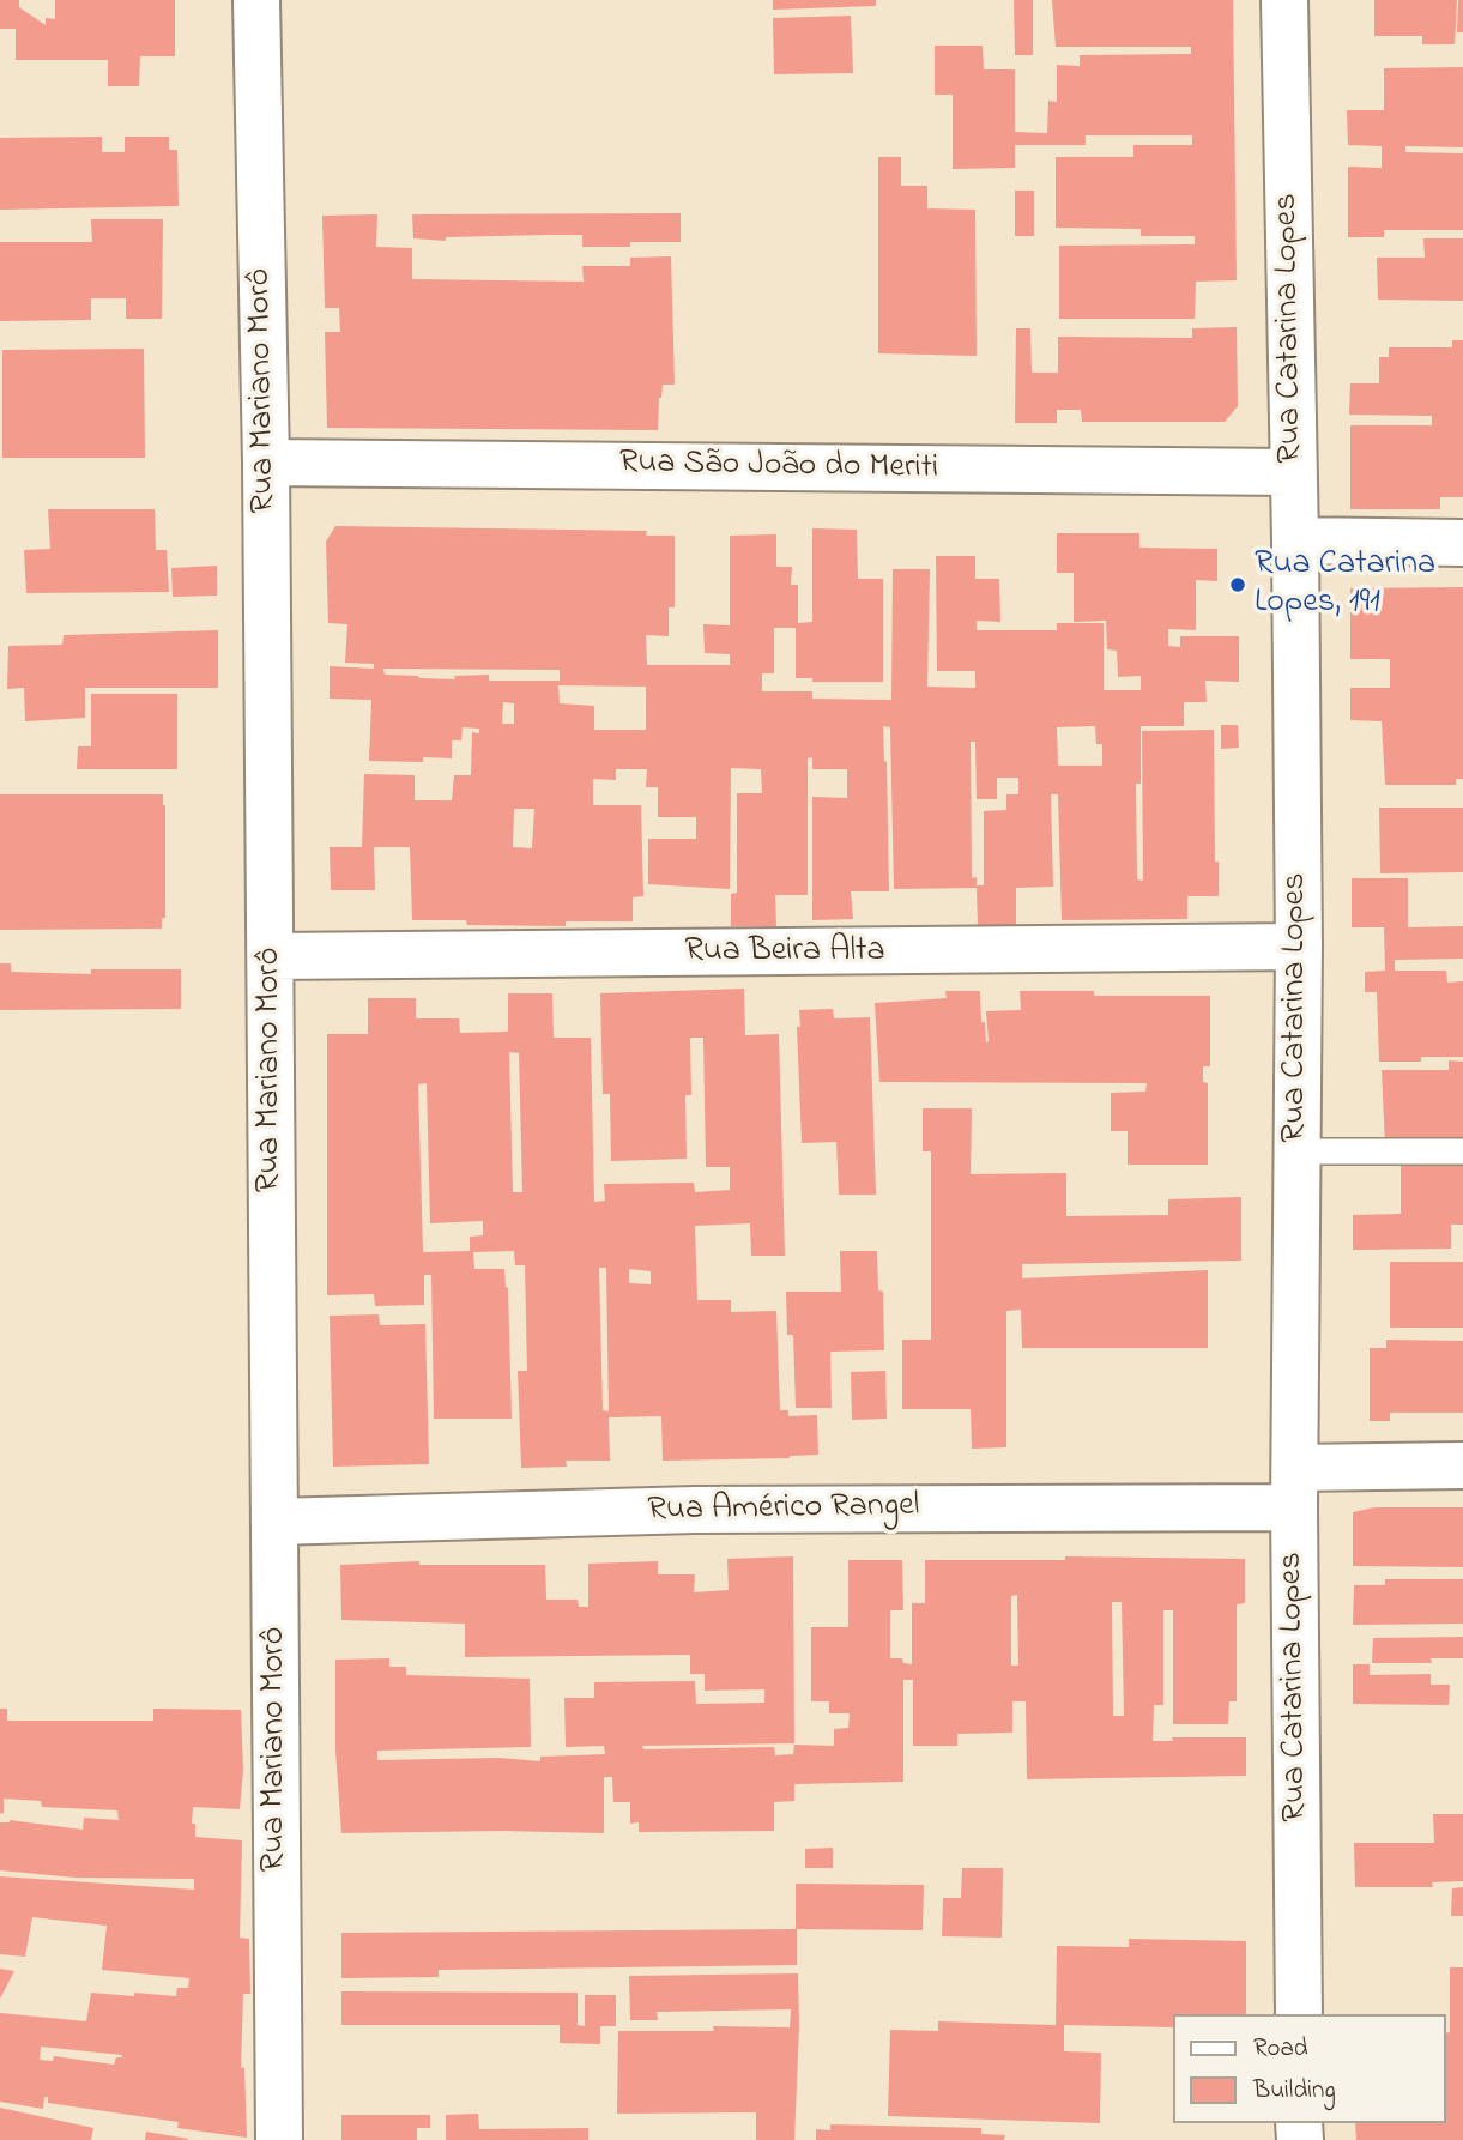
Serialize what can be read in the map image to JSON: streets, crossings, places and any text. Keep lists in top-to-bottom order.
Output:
{
  "streets": {
    "street": [
      "Rua Catarina Lopes",
      "Rua Mariano Morô",
      "Rua São João do Meriti",
      "Rua Beira Alta",
      "Rua Américo Rangel"
    ]
  },
  "crossings": [
    ["Rua Catarina Lopes", "Rua São João do Meriti"],
    ["Rua Catarina Lopes", "Rua Beira Alta"],
    ["Rua Catarina Lopes", "Rua Américo Rangel"],
    ["Rua Mariano Morô", "Rua São João do Meriti"],
    ["Rua Mariano Morô", "Rua Beira Alta"],
    ["Rua Mariano Morô", "Rua Américo Rangel"]
  ],
  "places": ["Rua Catarina Lopes, 191"],
  "legend": ["Road", "Building"]
}
